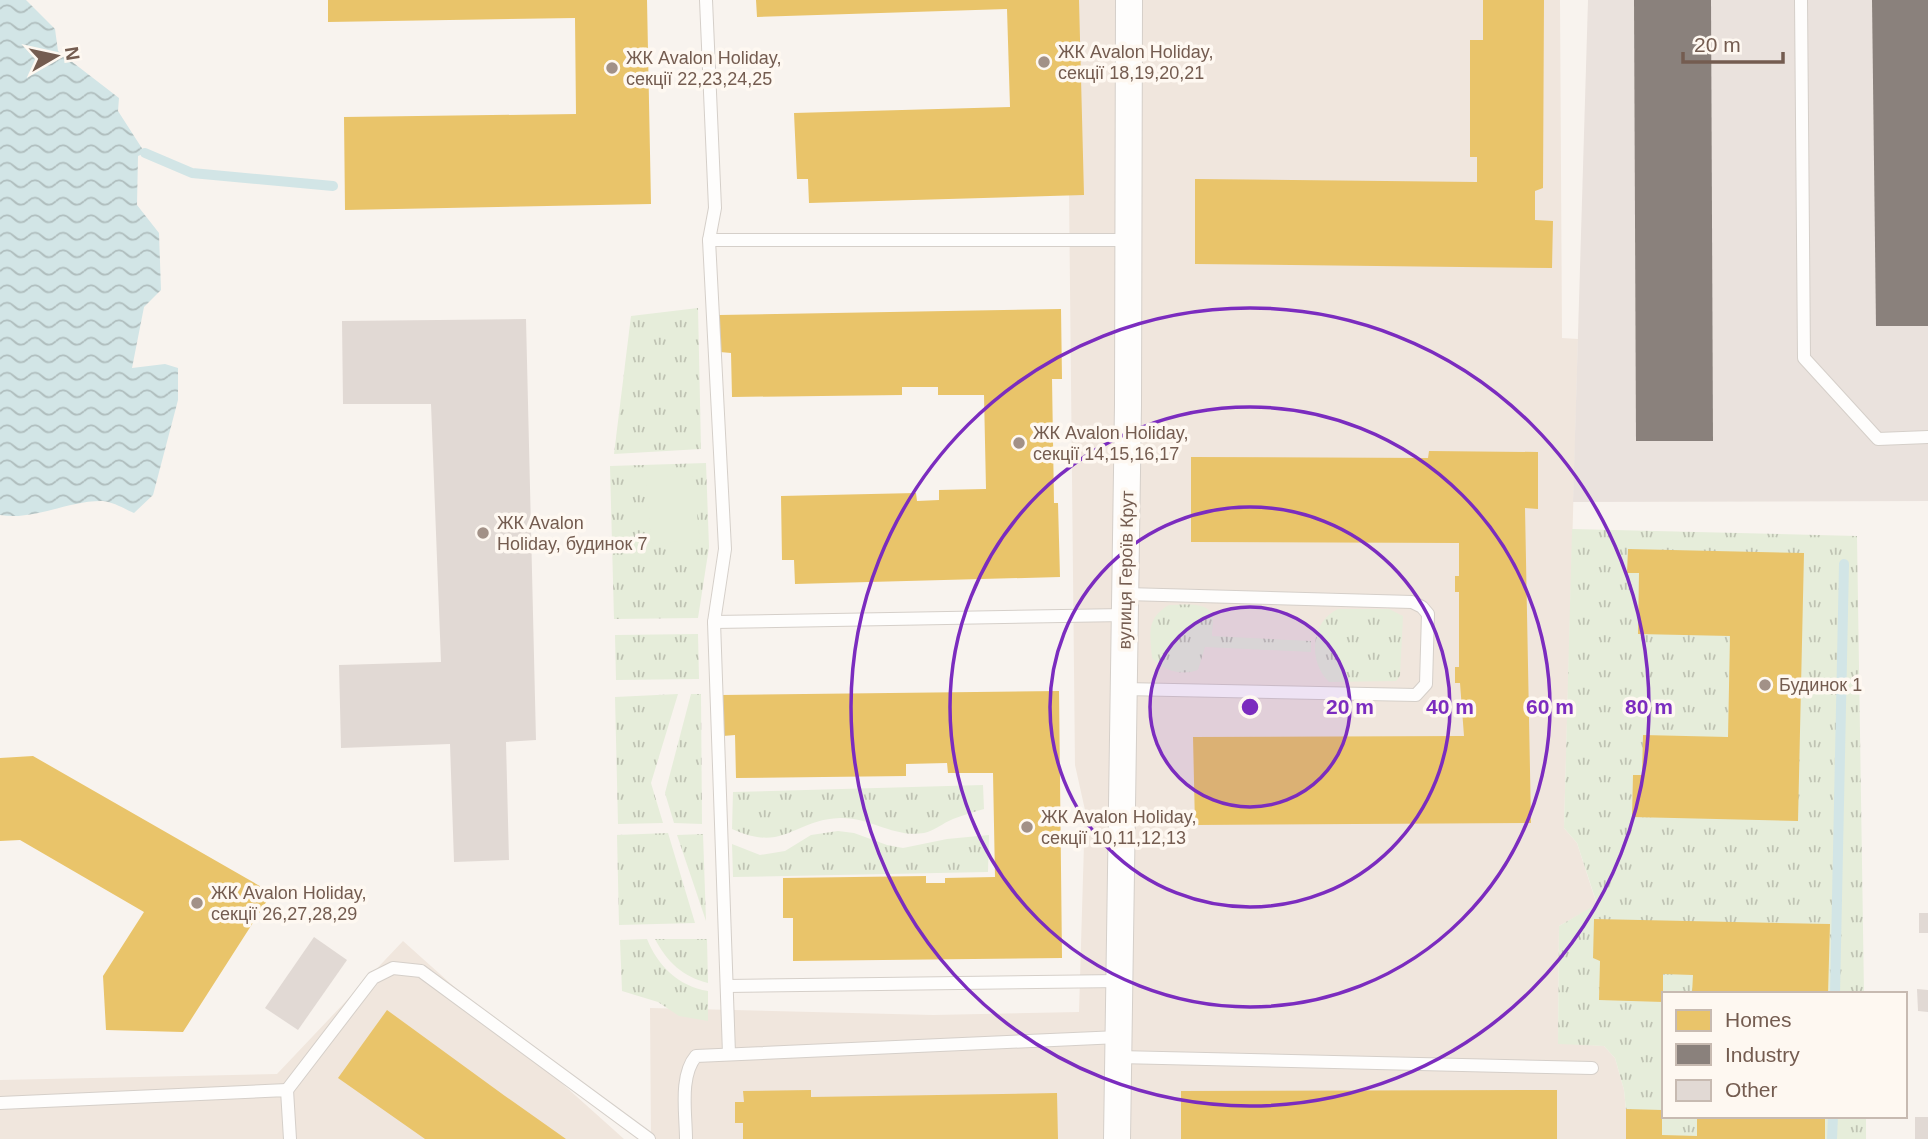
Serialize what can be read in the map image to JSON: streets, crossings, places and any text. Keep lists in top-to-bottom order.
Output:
{
  "streets": {
    "street": ["вулиця Героїв Крут"]
  },
  "places": [
    "ЖК Avalon Holiday, секції 18,19,20,21",
    "ЖК Avalon Holiday, секції 22,23,24,25",
    "ЖК Avalon Holiday, секції 14,15,16,17",
    "ЖК Avalon Holiday, будинок 7",
    "Будинок 1",
    "ЖК Avalon Holiday, секції 10,11,12,13",
    "ЖК Avalon Holiday, секції 26,27,28,29"
  ],
  "legend": ["Homes", "Industry", "Other"],
  "scale_bar": "20 m",
  "north": "right",
  "rings": [
    "20 m",
    "40 m",
    "60 m",
    "80 m"
  ]
}
